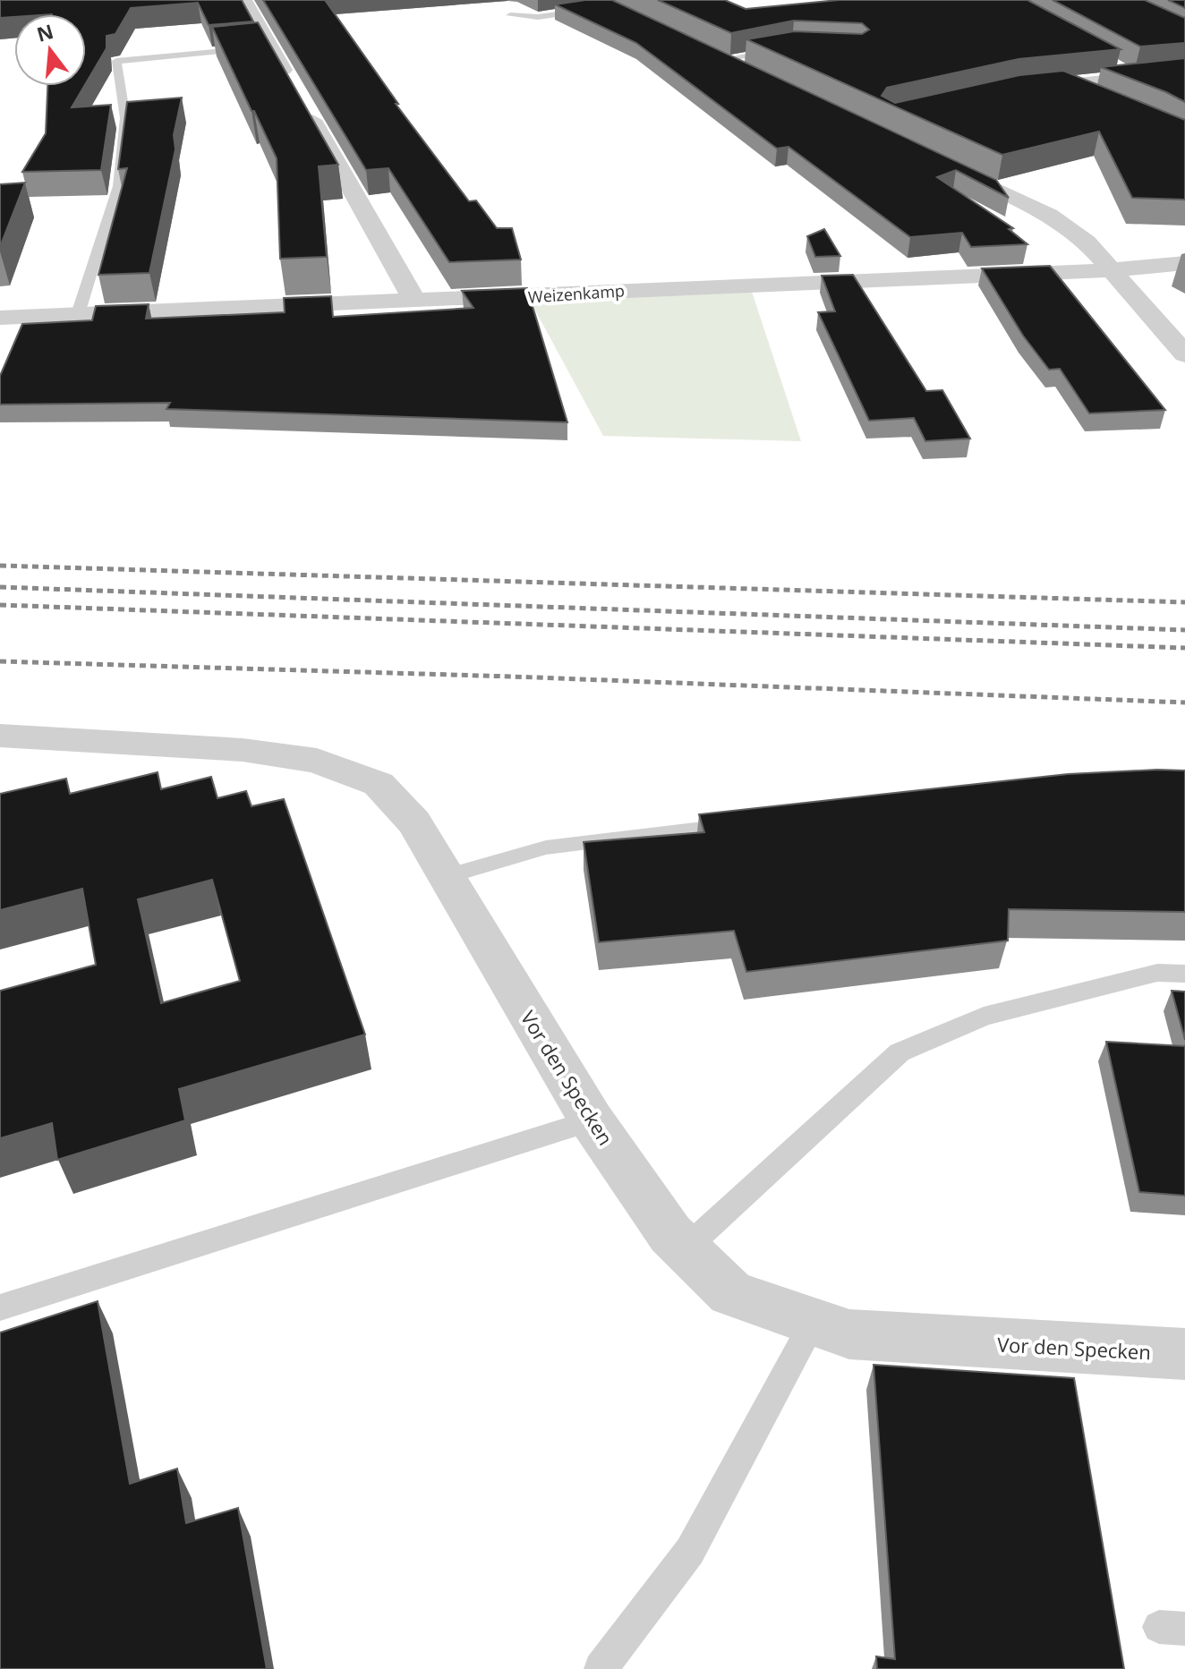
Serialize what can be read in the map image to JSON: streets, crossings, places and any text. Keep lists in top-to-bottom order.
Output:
{
  "streets": {
    "street": ["Weizenkamp", "Vor den Specken"]
  },
  "north": "top"
}
